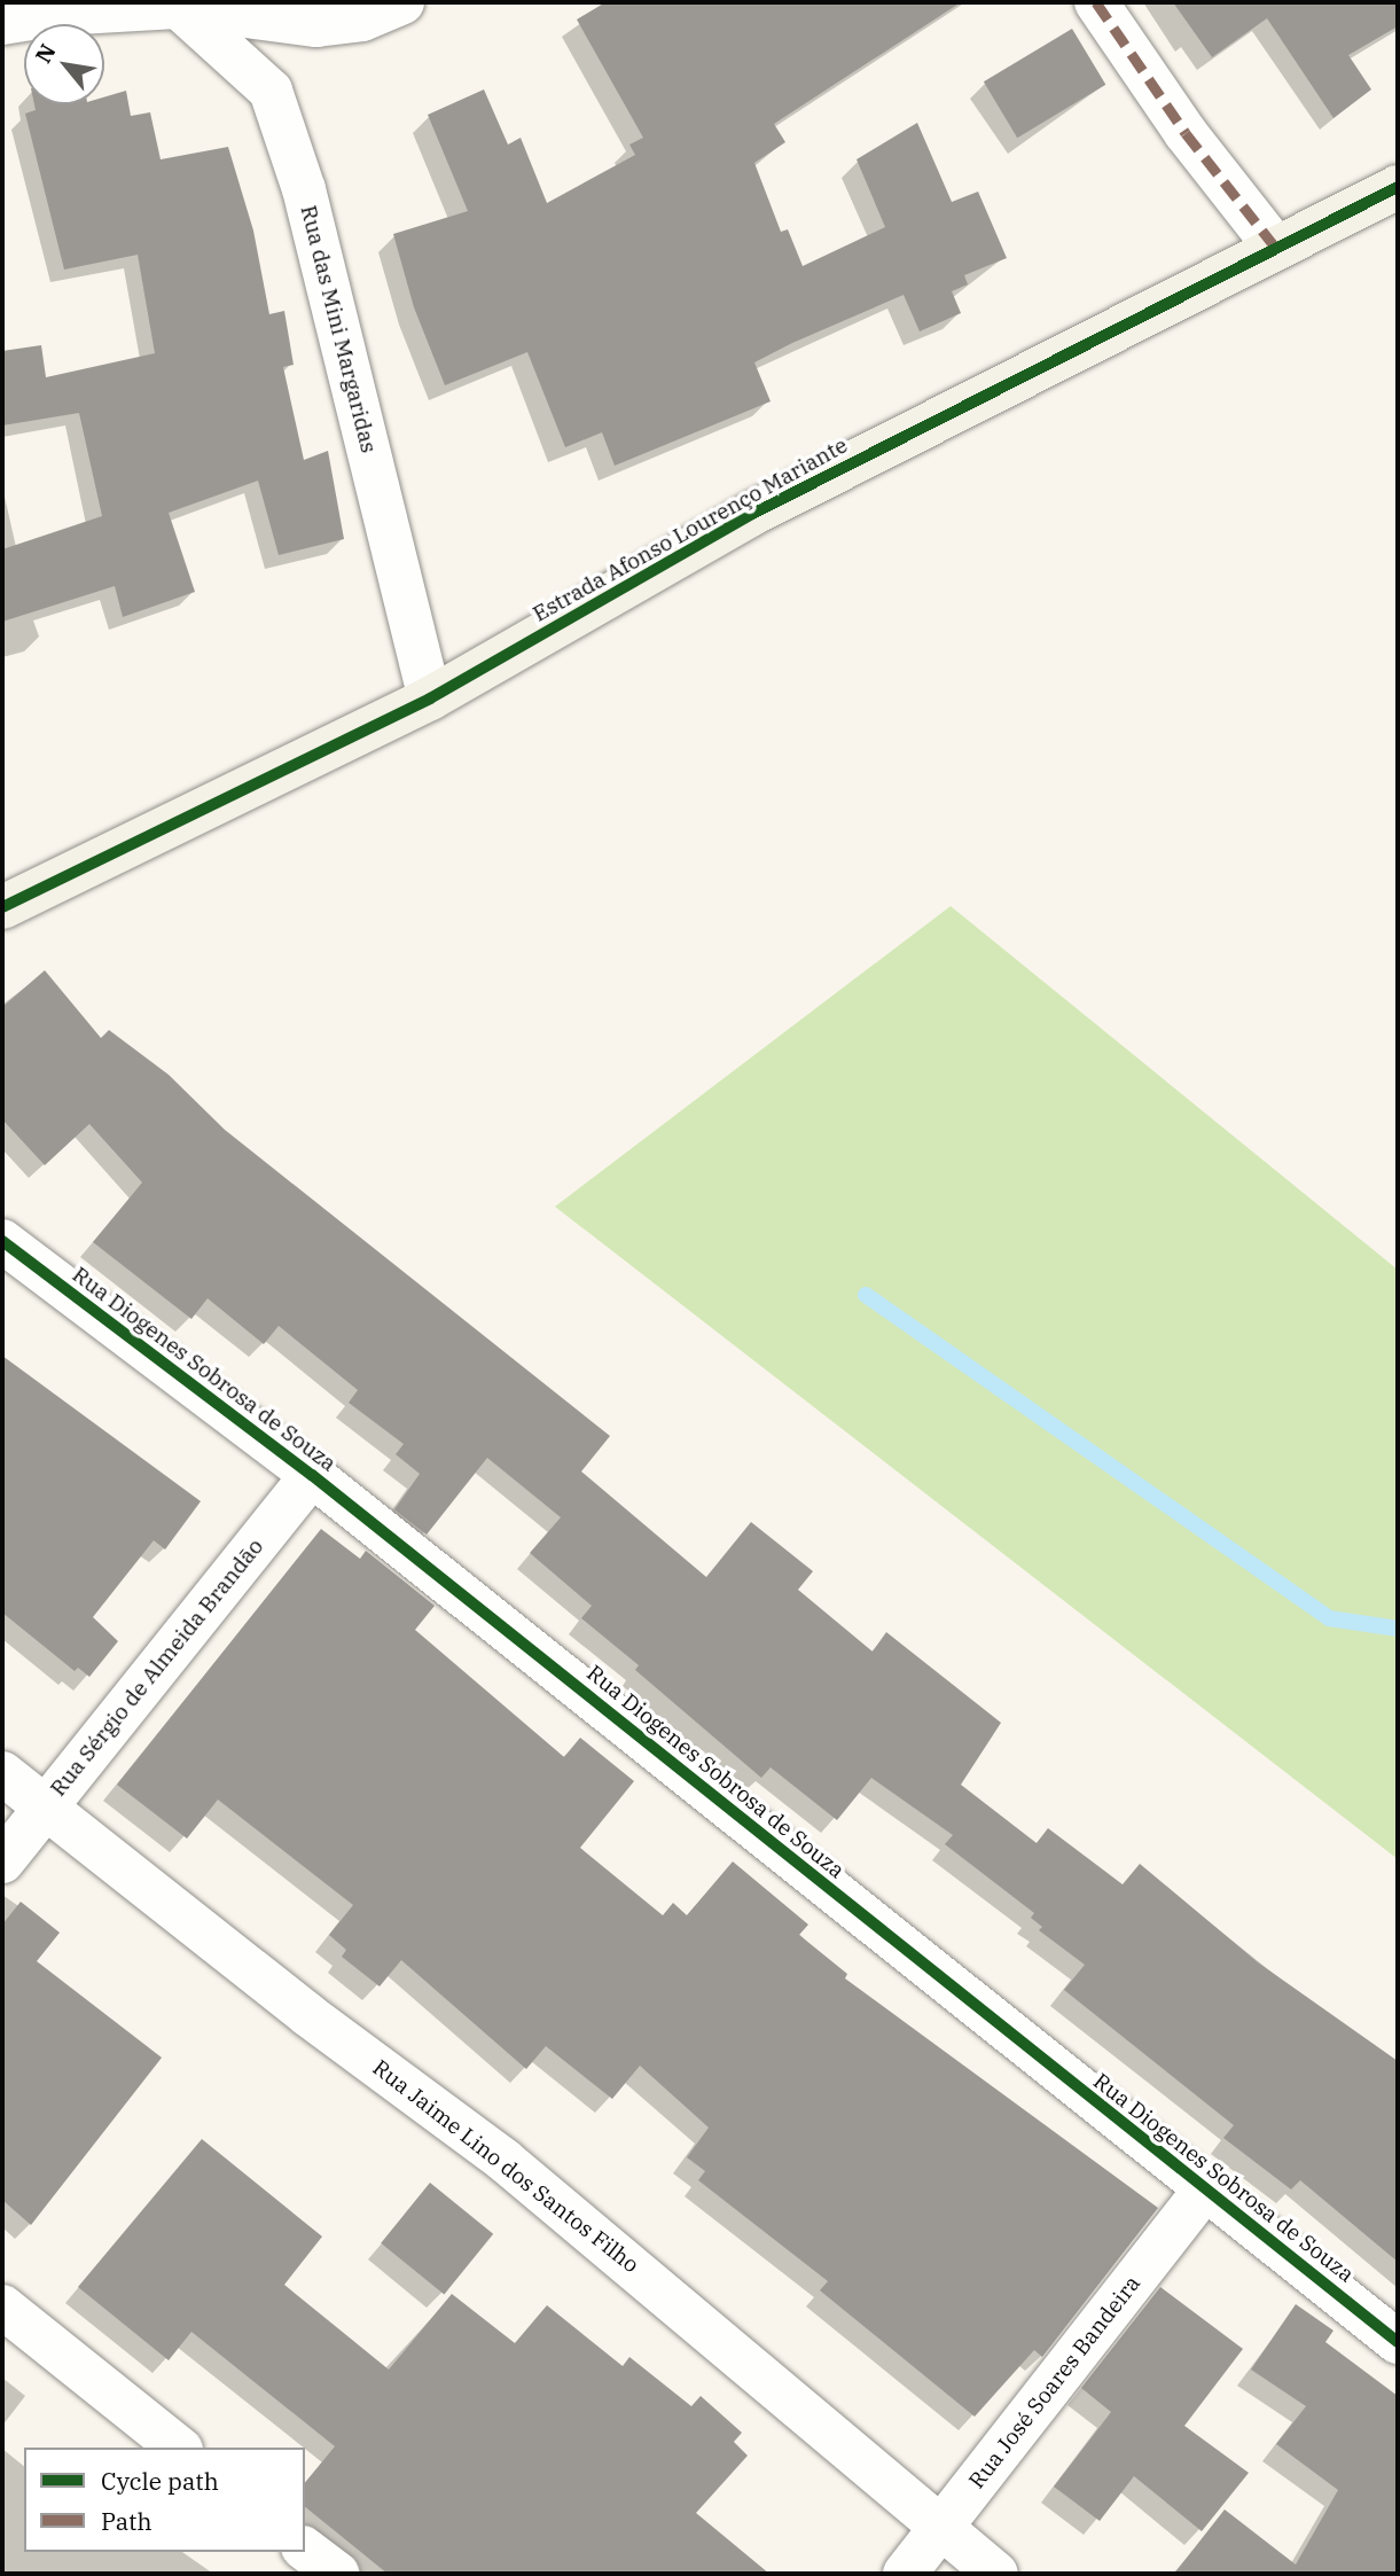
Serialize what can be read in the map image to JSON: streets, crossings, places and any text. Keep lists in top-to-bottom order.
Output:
{
  "streets": {
    "main road": ["Estrada Afonso Lourenço Mariante"],
    "street": [
      "Rua das Mini Margaridas",
      "Rua Diogenes Sobrosa de Souza",
      "Rua Sérgio de Almeida Brandão",
      "Rua Jaime Lino dos Santos Filho",
      "Rua José Soares Bandeira"
    ]
  },
  "crossings": [
    ["Rua das Mini Margaridas", "Estrada Afonso Lourenço Mariante"],
    ["Rua Diogenes Sobrosa de Souza", "Rua Sérgio de Almeida Brandão"],
    ["Rua Diogenes Sobrosa de Souza", "Rua José Soares Bandeira"],
    ["Rua Sérgio de Almeida Brandão", "Rua Jaime Lino dos Santos Filho"],
    ["Rua Jaime Lino dos Santos Filho", "Rua José Soares Bandeira"]
  ],
  "legend": ["Cycle path", "Path"],
  "north": "top left"
}
